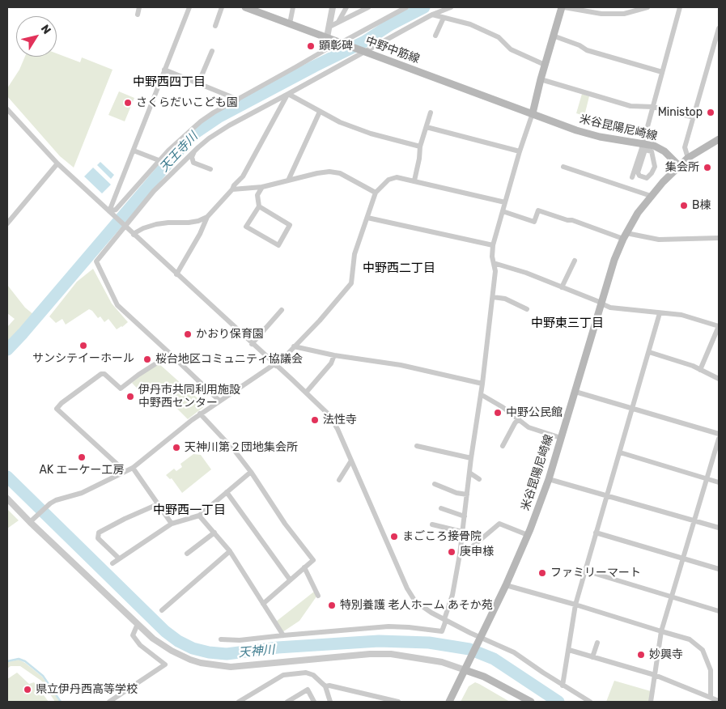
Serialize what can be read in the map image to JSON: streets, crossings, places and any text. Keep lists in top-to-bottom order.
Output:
{
  "streets": {
    "main road": ["中野中筋線", "米谷昆陽尼崎線"]
  },
  "crossings": [
    ["中野中筋線", "米谷昆陽尼崎線"]
  ],
  "districts": [
    "中野西四丁目",
    "中野西二丁目",
    "中野東三丁目",
    "中野西一丁目"
  ],
  "water": ["天王寺川", "天神川"],
  "places": [
    "顕彰碑",
    "さくらだいこども園",
    "Ministop",
    "集会所",
    "B棟",
    "かおり保育園",
    "サンシテイーホール",
    "桜台地区コミュニティ協議会",
    "伊丹市共同利用施設 中野西センター",
    "中野公民館",
    "法性寺",
    "天神川第２団地集会所",
    "AK エーケー工房",
    "まごころ接骨院",
    "庚申様",
    "ファミリーマート",
    "特別養護 老人ホーム あそか苑",
    "妙興寺",
    "県立伊丹西高等学校"
  ],
  "north": "top right"
}
